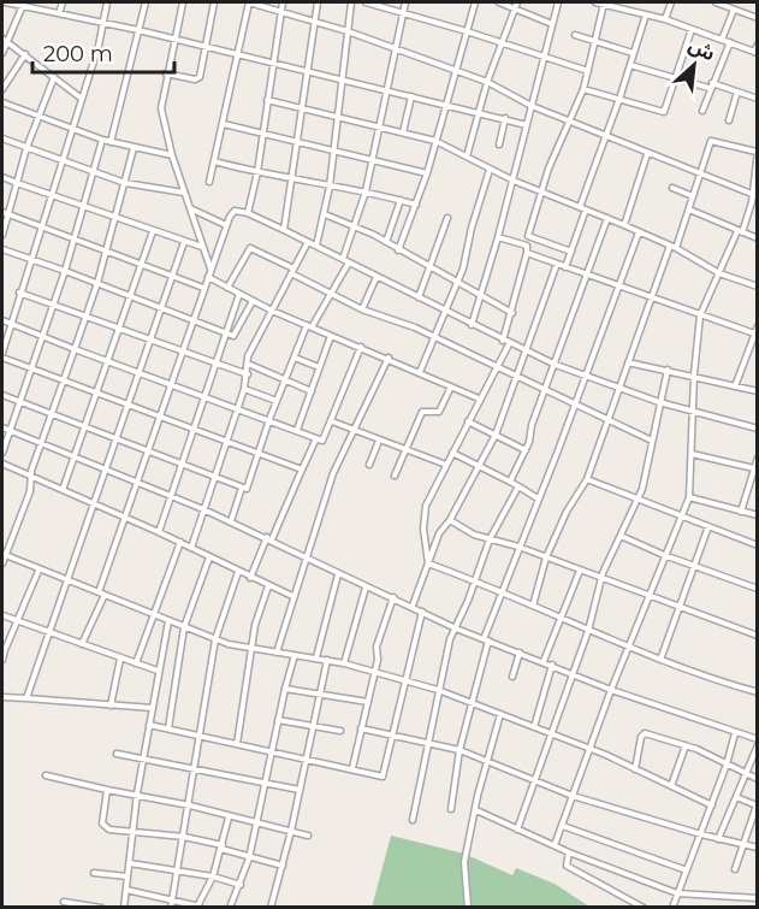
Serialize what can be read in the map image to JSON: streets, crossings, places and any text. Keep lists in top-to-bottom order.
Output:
{
  "scale_bar": "200 m",
  "north": "top right"
}
